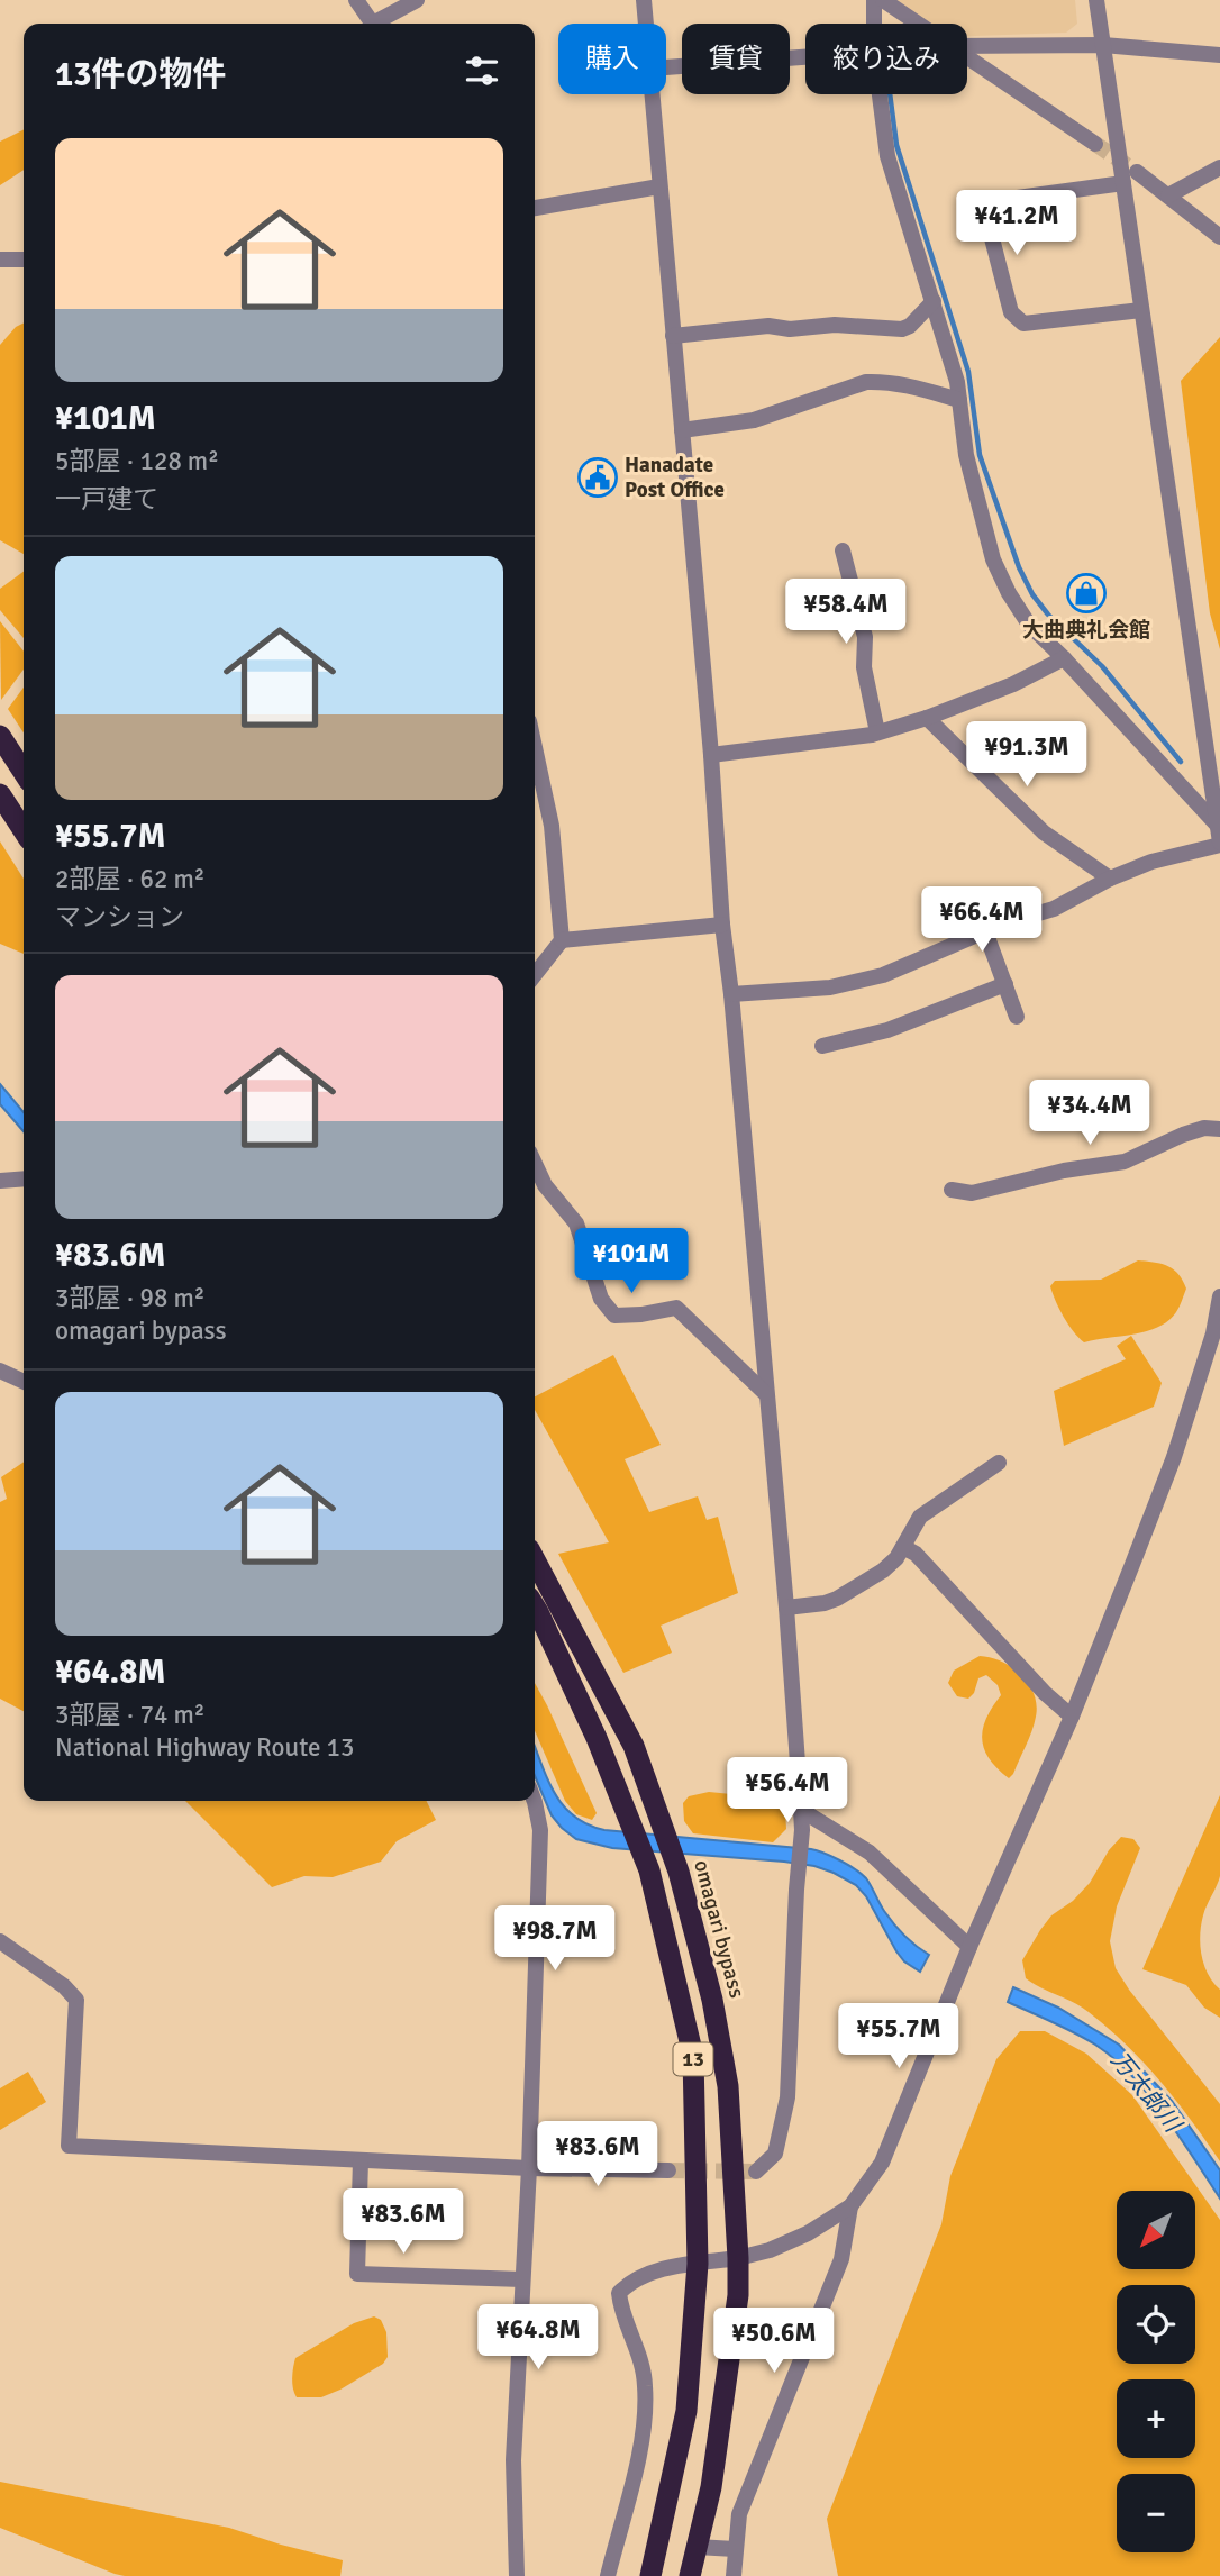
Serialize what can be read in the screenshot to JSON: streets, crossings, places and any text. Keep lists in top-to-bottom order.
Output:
{
  "streets": {
    "highway": ["omagari bypass", "13"]
  },
  "crossings": [
    ["omagari bypass", "13"]
  ],
  "water": ["万太郎川"],
  "places": {
    "public building": ["Hanadate Post Office"],
    "shop": ["大曲典礼会館"]
  },
  "north": "bottom left",
  "page": {
    "chip": ["購入", "賃貸", "絞り込み"],
    "heading": "13件の物件",
    "list": [
      {
        "name": "¥101M",
        "note": "5部屋 · 128 m² · 一戸建て"
      },
      {
        "name": "¥55.7M",
        "note": "2部屋 · 62 m² · マンション"
      },
      {
        "name": "¥83.6M",
        "note": "3部屋 · 98 m² · omagari bypass"
      },
      {
        "name": "¥64.8M",
        "note": "3部屋 · 74 m² · National Highway Route 13"
      }
    ],
    "price": [
      "¥41.2M",
      "¥58.4M",
      "¥91.3M",
      "¥66.4M",
      "¥34.4M",
      "¥101M",
      "¥56.4M",
      "¥98.7M",
      "¥55.7M",
      "¥83.6M",
      "¥83.6M",
      "¥64.8M",
      "¥50.6M"
    ],
    "map_buttons": ["+", "−"]
  }
}
